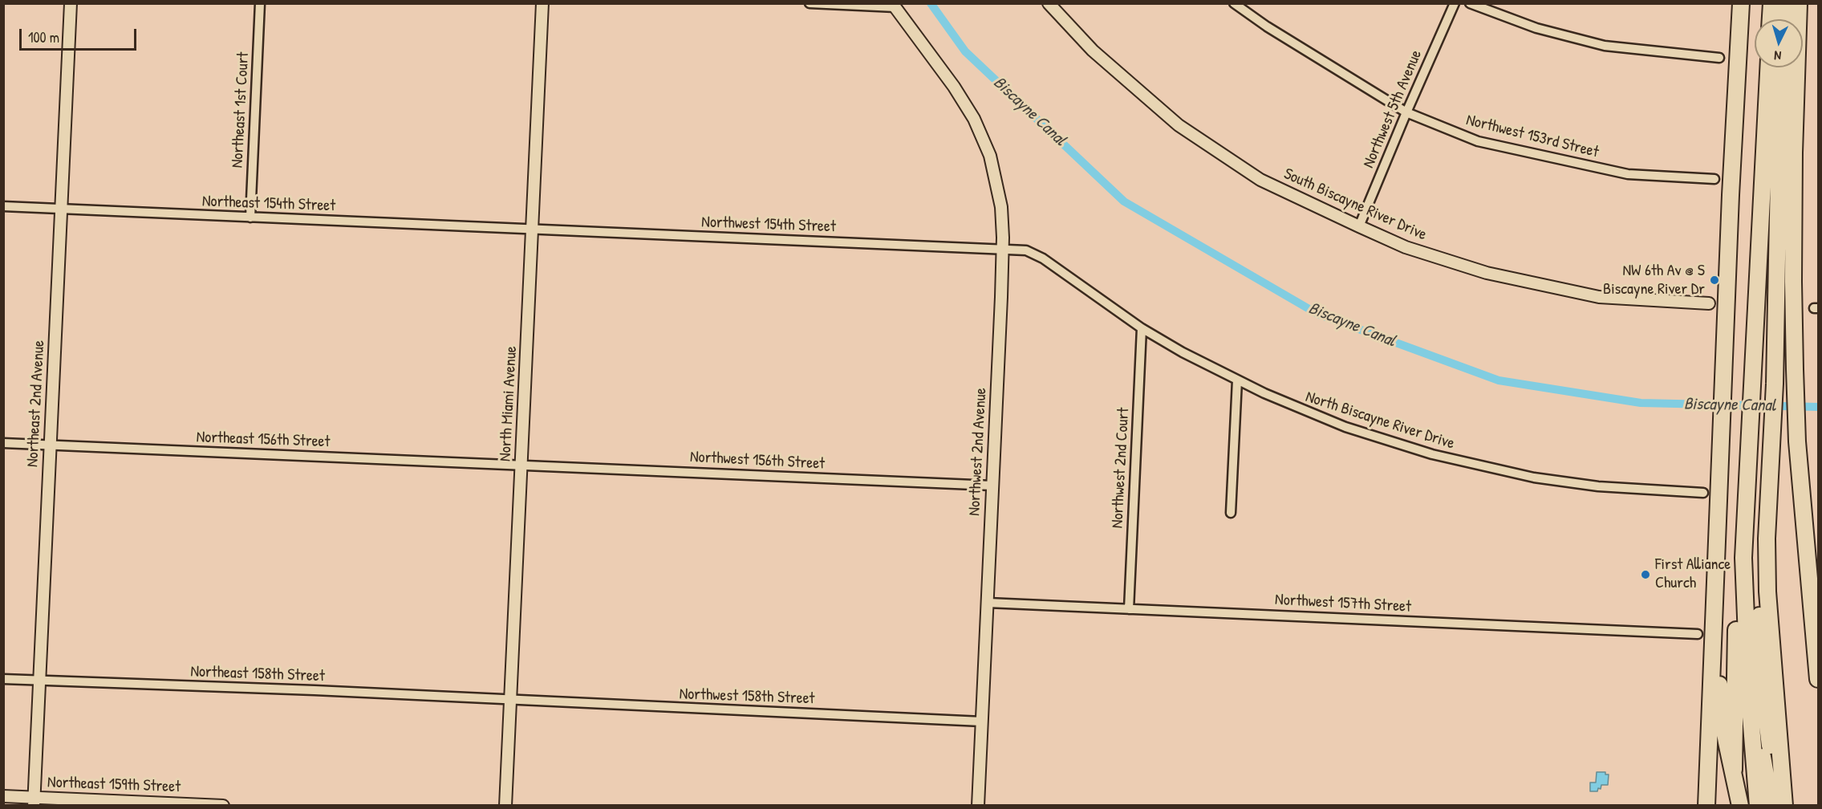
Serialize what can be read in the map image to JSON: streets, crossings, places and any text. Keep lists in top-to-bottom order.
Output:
{
  "streets": {
    "street": [
      "Northwest 5th Avenue",
      "Northeast 1st Court",
      "Northwest 153rd Street",
      "Northeast 154th Street",
      "South Biscayne River Drive",
      "Northwest 154th Street",
      "Northeast 2nd Avenue",
      "North Miami Avenue",
      "North Biscayne River Drive",
      "Northeast 156th Street",
      "Northwest 2nd Avenue",
      "Northwest 156th Street",
      "Northwest 2nd Court",
      "Northwest 157th Street",
      "Northeast 158th Street",
      "Northwest 158th Street",
      "Northeast 159th Street"
    ]
  },
  "crossings": [
    ["Northwest 5th Avenue", "Northwest 153rd Street"],
    ["Northwest 5th Avenue", "South Biscayne River Drive"],
    ["Northeast 1st Court", "Northeast 154th Street"],
    ["Northeast 154th Street", "Northwest 154th Street"],
    ["Northeast 154th Street", "Northeast 2nd Avenue"],
    ["Northeast 154th Street", "North Miami Avenue"],
    ["Northwest 154th Street", "North Miami Avenue"],
    ["Northwest 154th Street", "North Biscayne River Drive"],
    ["Northwest 154th Street", "Northwest 2nd Avenue"],
    ["Northeast 2nd Avenue", "Northeast 156th Street"],
    ["Northeast 2nd Avenue", "Northeast 158th Street"],
    ["Northeast 2nd Avenue", "Northeast 159th Street"],
    ["North Miami Avenue", "Northeast 156th Street"],
    ["North Miami Avenue", "Northwest 156th Street"],
    ["North Miami Avenue", "Northeast 158th Street"],
    ["North Miami Avenue", "Northwest 158th Street"],
    ["North Biscayne River Drive", "Northwest 2nd Avenue"],
    ["North Biscayne River Drive", "Northwest 2nd Court"],
    ["Northeast 156th Street", "Northwest 156th Street"],
    ["Northwest 2nd Avenue", "Northwest 156th Street"],
    ["Northwest 2nd Avenue", "Northwest 157th Street"],
    ["Northwest 2nd Avenue", "Northwest 158th Street"],
    ["Northwest 2nd Court", "Northwest 157th Street"],
    ["Northeast 158th Street", "Northwest 158th Street"]
  ],
  "water": ["Biscayne Canal"],
  "places": ["NW 6th Av @ S Biscayne River Dr", "First Alliance Church"],
  "scale_bar": "100 m",
  "north": "bottom"
}
